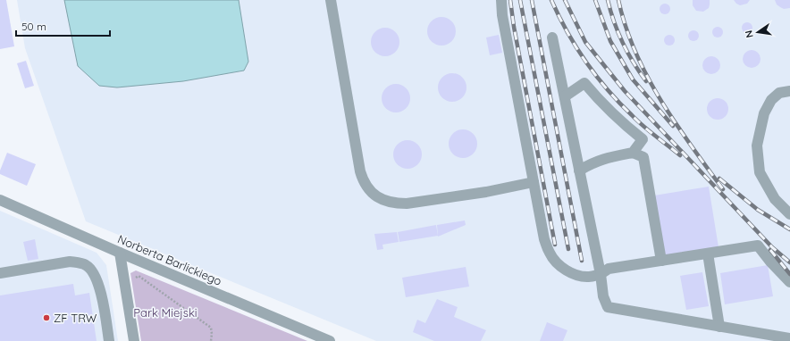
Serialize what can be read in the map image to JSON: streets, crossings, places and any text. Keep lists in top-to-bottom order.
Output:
{
  "streets": {
    "street": ["Norberta Barlickiego"]
  },
  "parks": ["Park Miejski"],
  "places": ["ZF TRW"],
  "scale_bar": "50 m",
  "north": "left"
}
